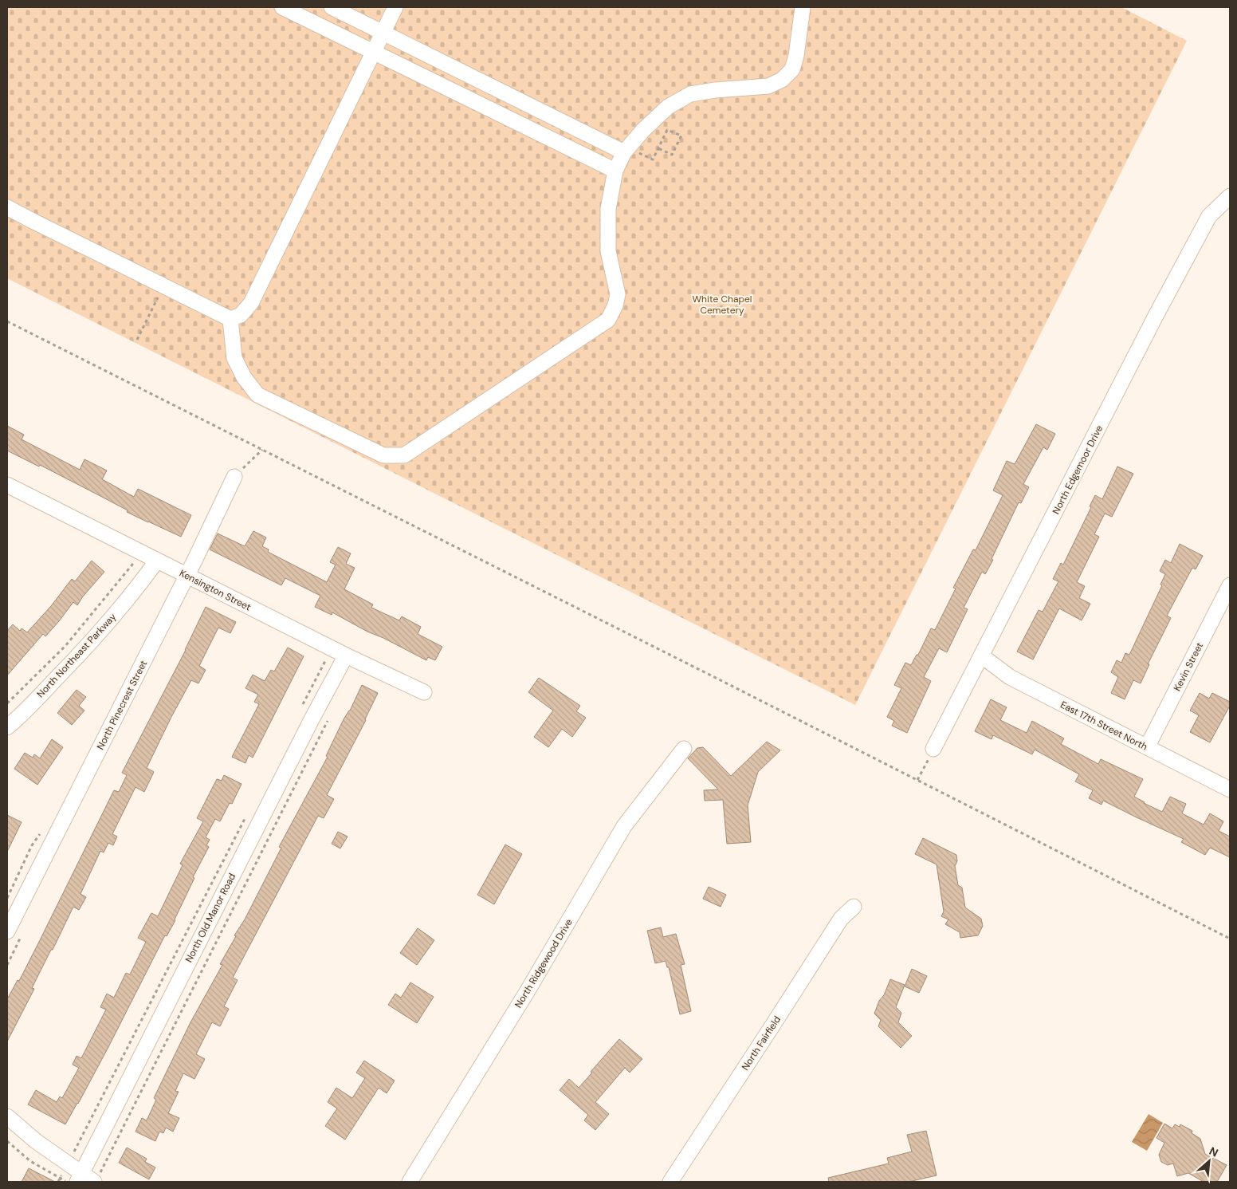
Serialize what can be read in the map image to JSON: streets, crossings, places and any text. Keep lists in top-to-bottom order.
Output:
{
  "streets": {
    "street": [
      "North Edgemoor Drive",
      "Kensington Street",
      "North Northeast Parkway",
      "Kevin Street",
      "North Pinecrest Street",
      "East 17th Street North",
      "North Old Manor Road",
      "North Ridgewood Drive",
      "North Fairfield"
    ]
  },
  "crossings": [
    ["North Edgemoor Drive", "East 17th Street North"],
    ["Kensington Street", "North Northeast Parkway"],
    ["Kensington Street", "North Pinecrest Street"],
    ["Kensington Street", "North Old Manor Road"],
    ["Kevin Street", "East 17th Street North"]
  ],
  "parks": ["White Chapel Cemetery"],
  "north": "top right"
}
